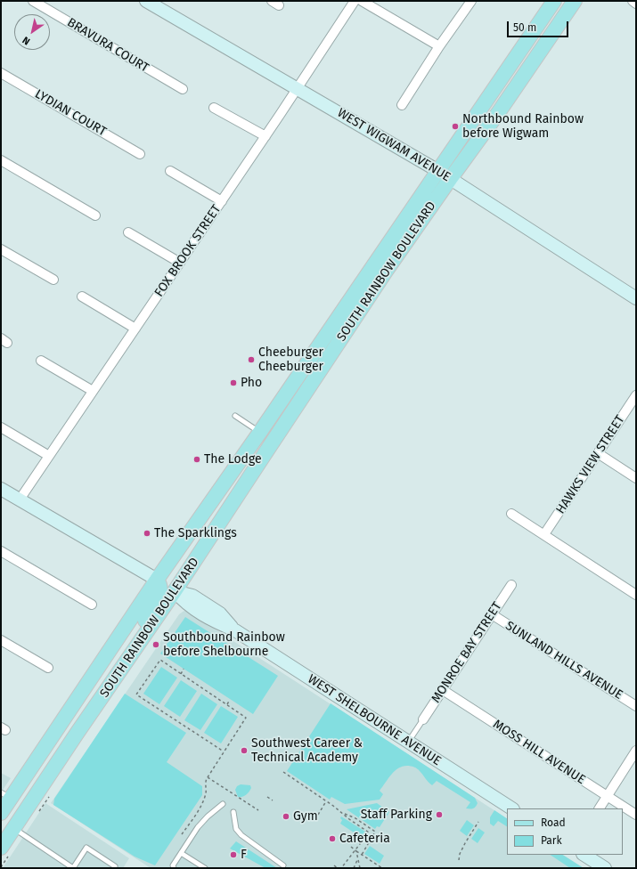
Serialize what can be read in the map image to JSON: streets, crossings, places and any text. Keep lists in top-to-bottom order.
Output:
{
  "streets": {
    "main road": ["SOUTH RAINBOW BOULEVARD"],
    "street": [
      "BRAVURA COURT",
      "LYDIAN COURT",
      "WEST WIGWAM AVENUE",
      "FOX BROOK STREET",
      "HAWKS VIEW STREET",
      "MONROE BAY STREET",
      "SUNLAND HILLS AVENUE",
      "WEST SHELBOURNE AVENUE",
      "MOSS HILL AVENUE"
    ]
  },
  "crossings": [
    ["WEST WIGWAM AVENUE", "FOX BROOK STREET"],
    ["WEST WIGWAM AVENUE", "SOUTH RAINBOW BOULEVARD"],
    ["SOUTH RAINBOW BOULEVARD", "WEST SHELBOURNE AVENUE"],
    ["MONROE BAY STREET", "SUNLAND HILLS AVENUE"],
    ["MONROE BAY STREET", "MOSS HILL AVENUE"]
  ],
  "places": [
    "Northbound Rainbow before Wigwam",
    "Cheeburger Cheeburger",
    "Pho",
    "The Lodge",
    "The Sparklings",
    "Southbound Rainbow before Shelbourne",
    "Southwest Career & Technical Academy",
    "Staff Parking",
    "Gym",
    "Cafeteria",
    "F"
  ],
  "legend": ["Road", "Park"],
  "scale_bar": "50 m",
  "north": "bottom left"
}
